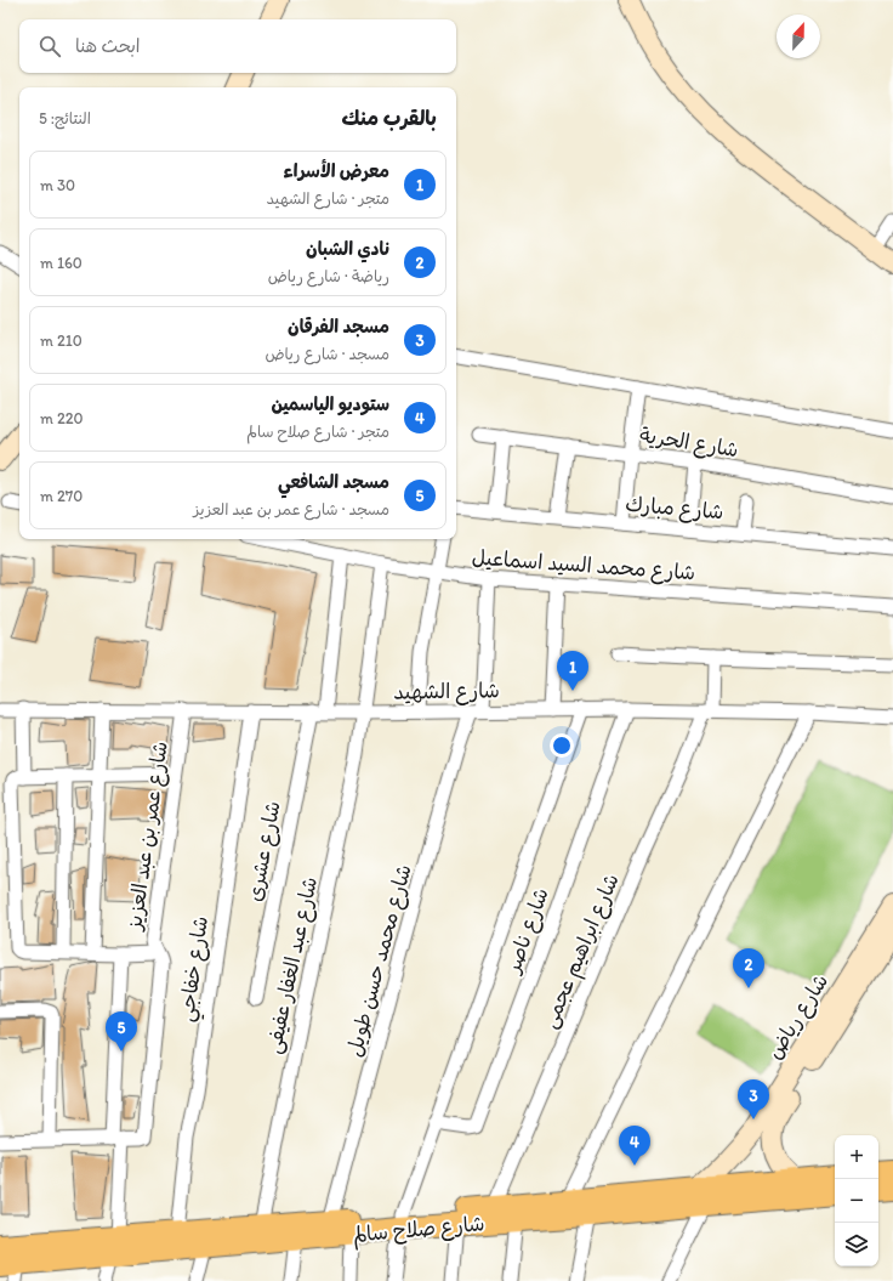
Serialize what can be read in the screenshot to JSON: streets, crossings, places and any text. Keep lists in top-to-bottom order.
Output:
{
  "streets": {
    "main road": ["شارع صلاح سالم"],
    "street": [
      "شارع الحرية",
      "شارع مبارك",
      "شارع محمد السيد اسماعيل",
      "شارع الشهيد",
      "شارع عمر بن عبد العزيز",
      "شارع عشرى",
      "شارع ناصر",
      "شارع ابراهيم عجمى",
      "شارع محمد حسن طويل",
      "شارع عبد الغفار عفيفى",
      "شارع خفاجي",
      "شارع رياض"
    ]
  },
  "crossings": [
    ["شارع محمد السيد اسماعيل", "شارع عشرى"],
    ["شارع محمد السيد اسماعيل", "شارع محمد حسن طويل"],
    ["شارع محمد السيد اسماعيل", "شارع عبد الغفار عفيفى"],
    ["شارع الشهيد", "شارع عمر بن عبد العزيز"],
    ["شارع الشهيد", "شارع عشرى"],
    ["شارع الشهيد", "شارع ناصر"],
    ["شارع الشهيد", "شارع ابراهيم عجمى"],
    ["شارع الشهيد", "شارع محمد حسن طويل"],
    ["شارع الشهيد", "شارع عبد الغفار عفيفى"],
    ["شارع الشهيد", "شارع خفاجي"],
    ["شارع ابراهيم عجمى", "شارع صلاح سالم"],
    ["شارع محمد حسن طويل", "شارع صلاح سالم"],
    ["شارع عبد الغفار عفيفى", "شارع صلاح سالم"],
    ["شارع خفاجي", "شارع صلاح سالم"],
    ["شارع رياض", "شارع صلاح سالم"]
  ],
  "north": "top",
  "page": {
    "search": "ابحث هنا",
    "heading": ["بالقرب منك", "النتائج: 5"],
    "list": [
      {
        "mark": "1",
        "name": "معرض الأسراء",
        "note": "متجر · شارع الشهيد",
        "value": "30 m"
      },
      {
        "mark": "2",
        "name": "نادي الشبان",
        "note": "رياضة · شارع رياض",
        "value": "160 m"
      },
      {
        "mark": "3",
        "name": "مسجد الفرقان",
        "note": "مسجد · شارع رياض",
        "value": "210 m"
      },
      {
        "mark": "4",
        "name": "ستوديو الياسمين",
        "note": "متجر · شارع صلاح سالم",
        "value": "220 m"
      },
      {
        "mark": "5",
        "name": "مسجد الشافعي",
        "note": "مسجد · شارع عمر بن عبد العزيز",
        "value": "270 m"
      }
    ],
    "pins": [
      "1",
      "2",
      "5",
      "3",
      "4"
    ],
    "map_buttons": ["+", "−"]
  }
}
